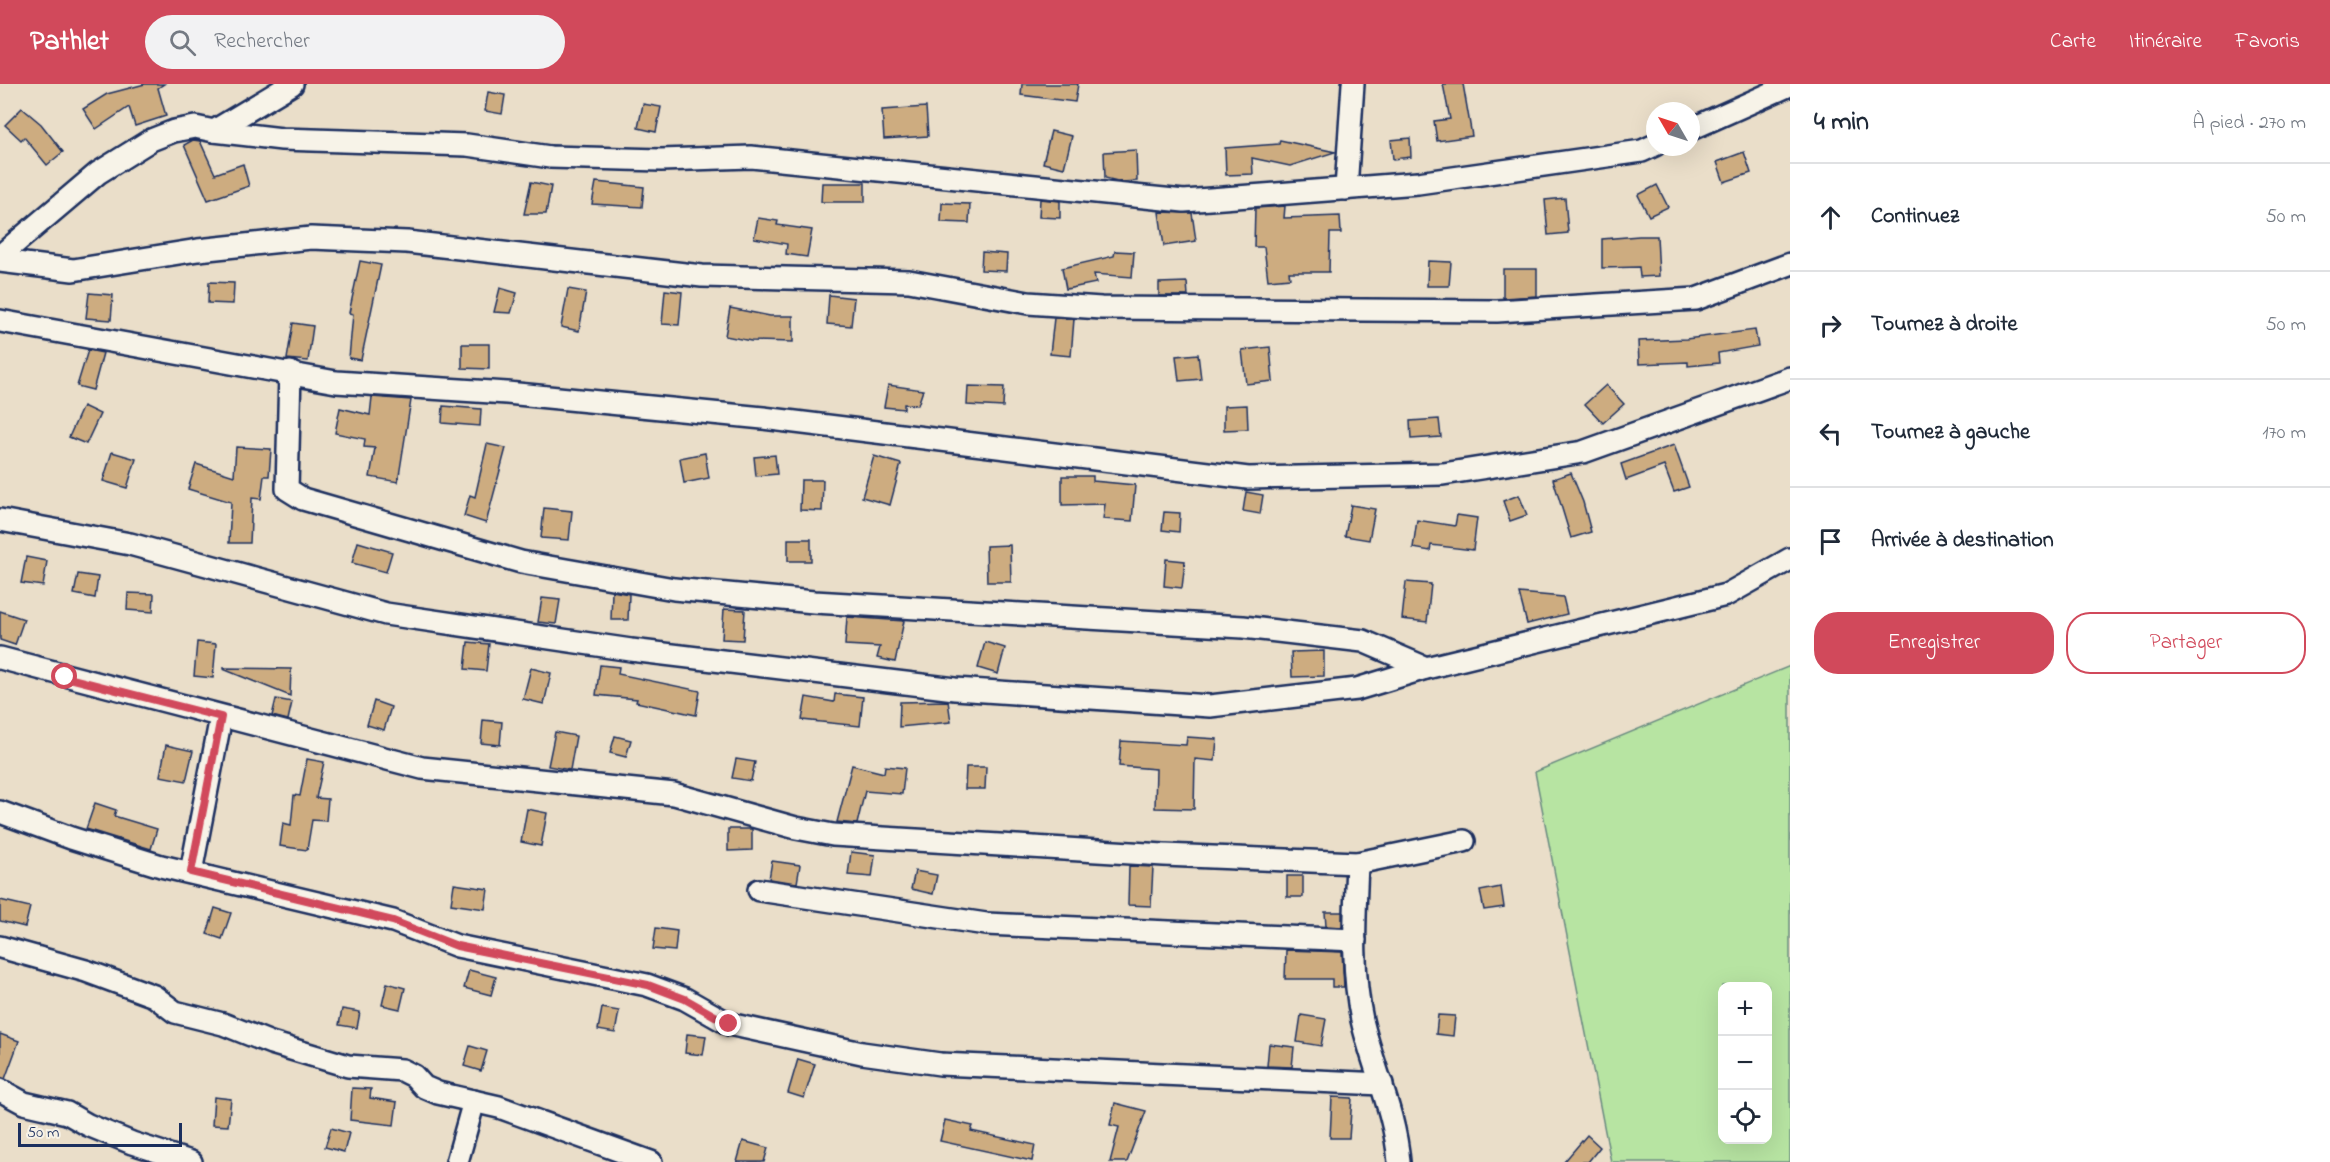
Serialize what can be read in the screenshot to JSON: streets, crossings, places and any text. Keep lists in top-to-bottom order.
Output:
{
  "scale_bar": "50 m",
  "north": "top left",
  "page": {
    "header": "Pathlet",
    "search": "Rechercher",
    "nav": ["Carte", "Itinéraire", "Favoris"],
    "heading": ["4 min", "À pied · 270 m"],
    "list": [
      ["Continuez", "50 m"],
      ["Tournez à droite", "50 m"],
      ["Tournez à gauche", "170 m"],
      "Arrivée à destination"
    ],
    "buttons": ["Enregistrer", "Partager"],
    "map_buttons": ["+", "−"],
    "scale": "50 m"
  }
}
